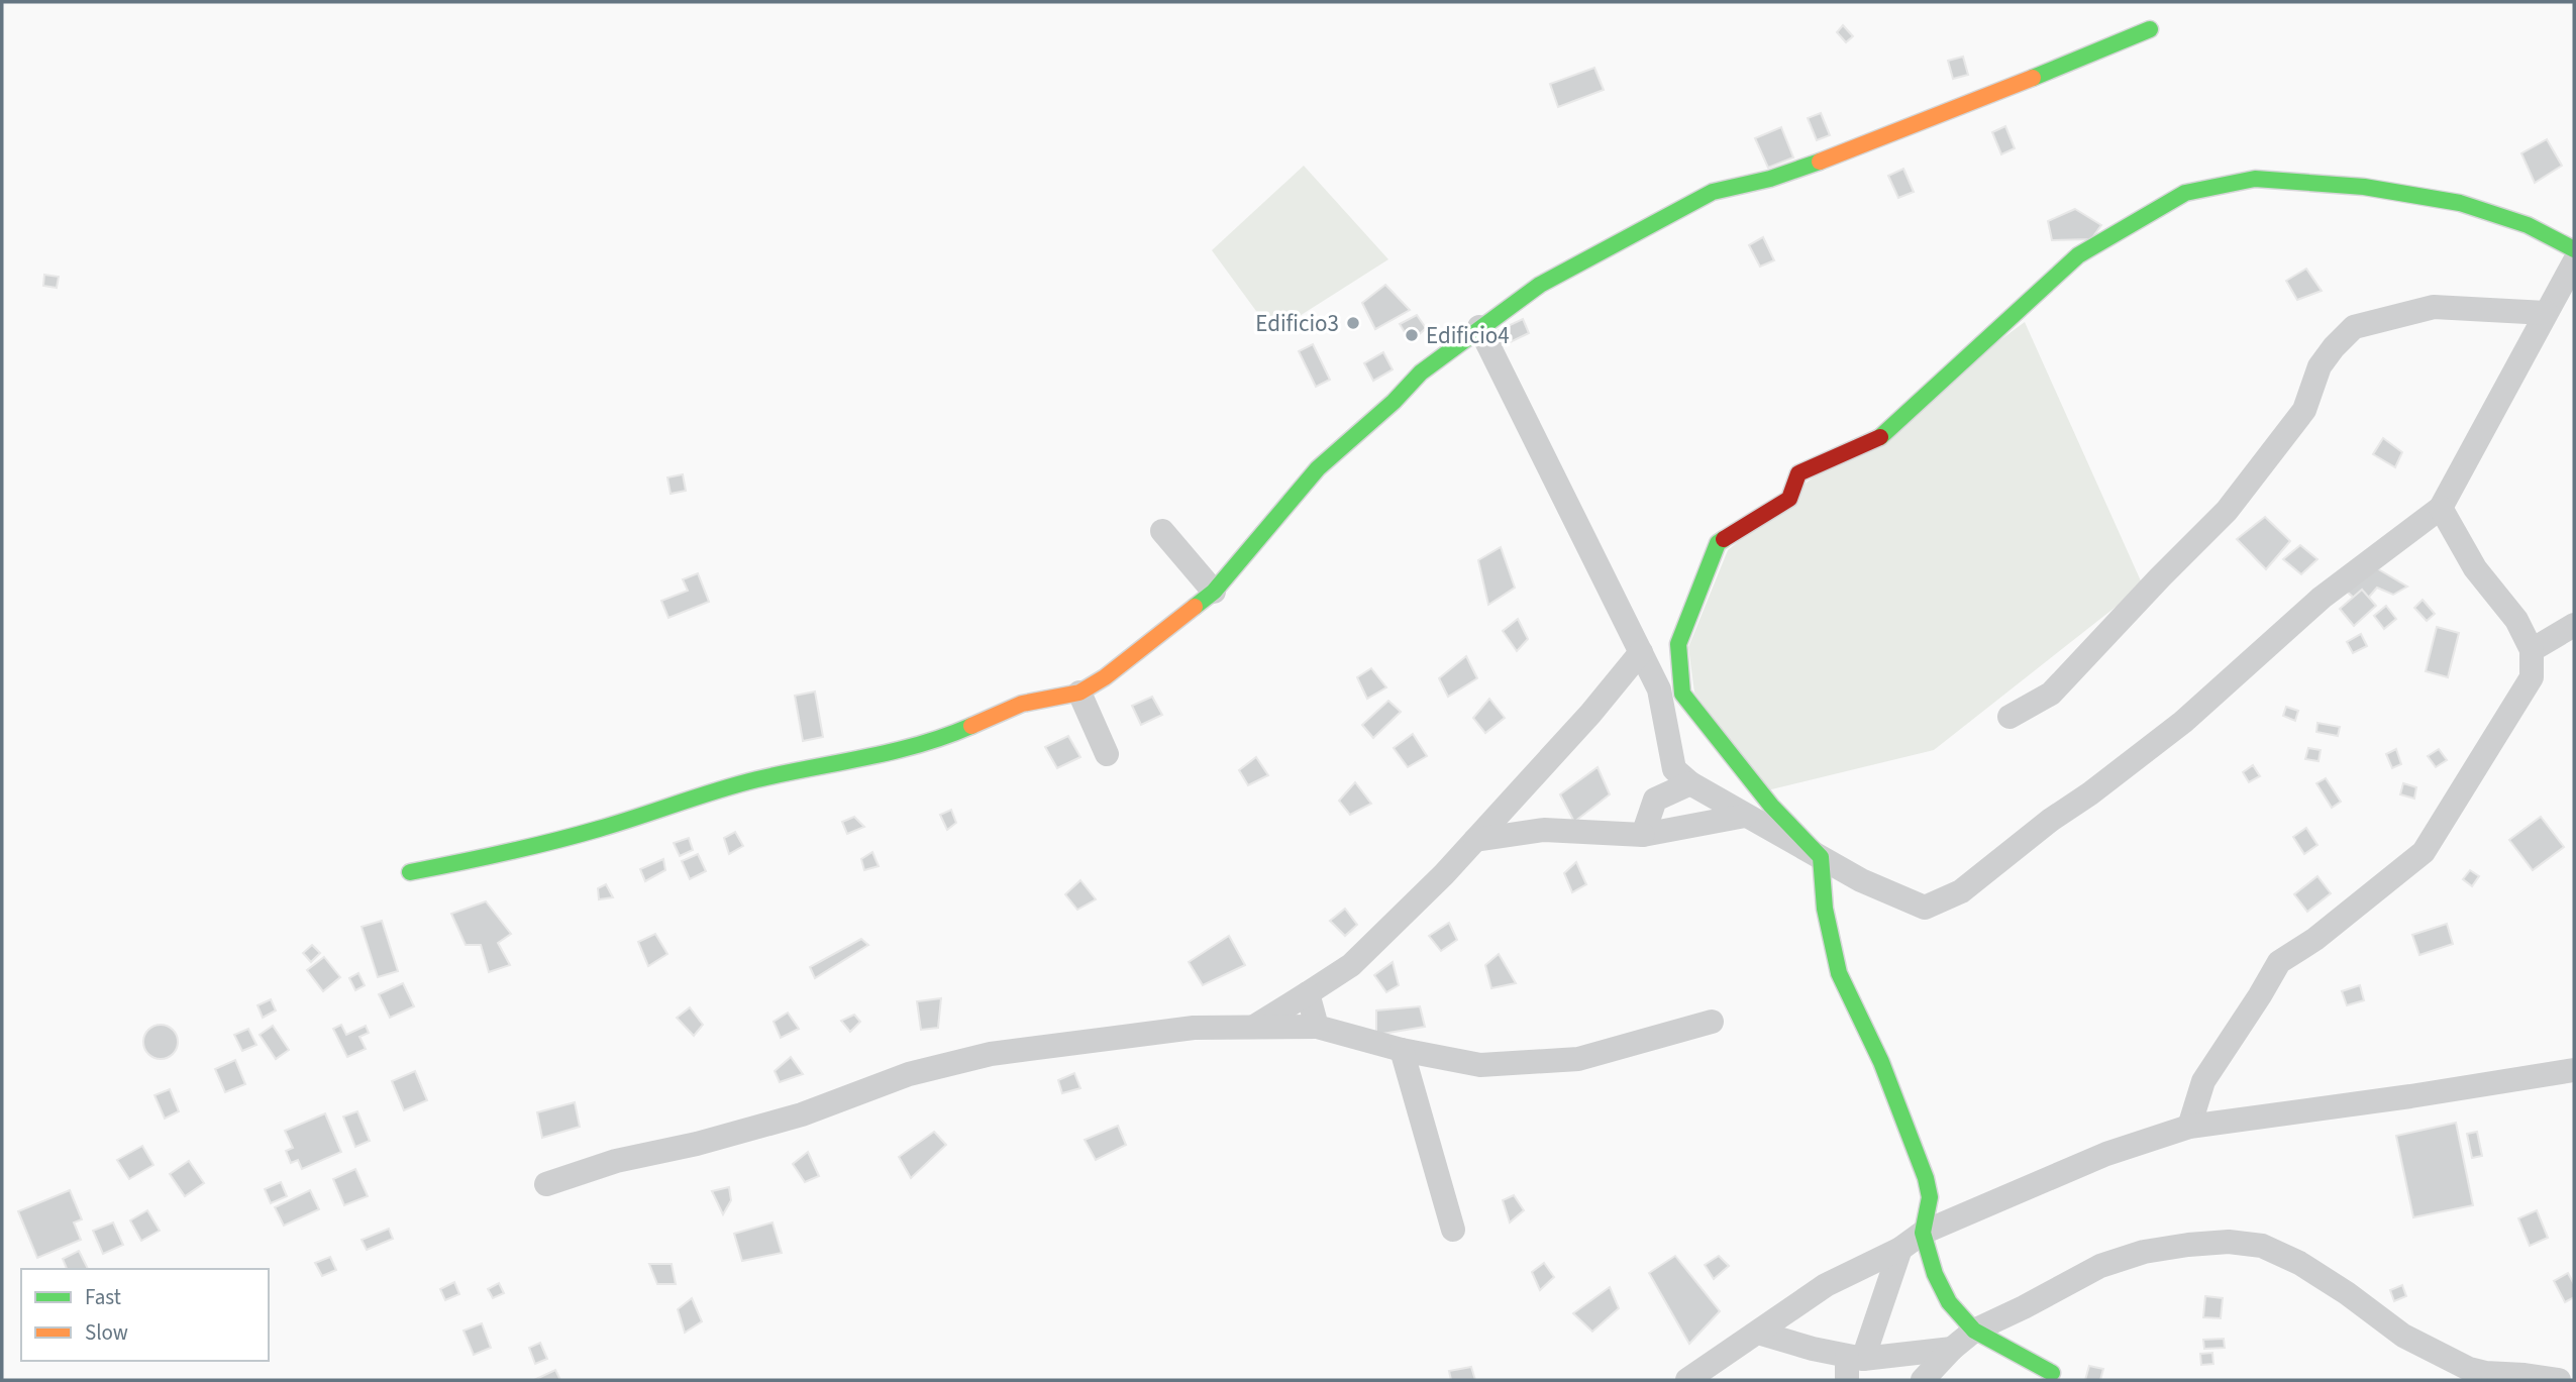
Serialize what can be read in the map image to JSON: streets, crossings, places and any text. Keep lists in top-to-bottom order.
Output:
{
  "places": ["Edificio3", "Edificio4"],
  "legend": ["Fast", "Slow"]
}
